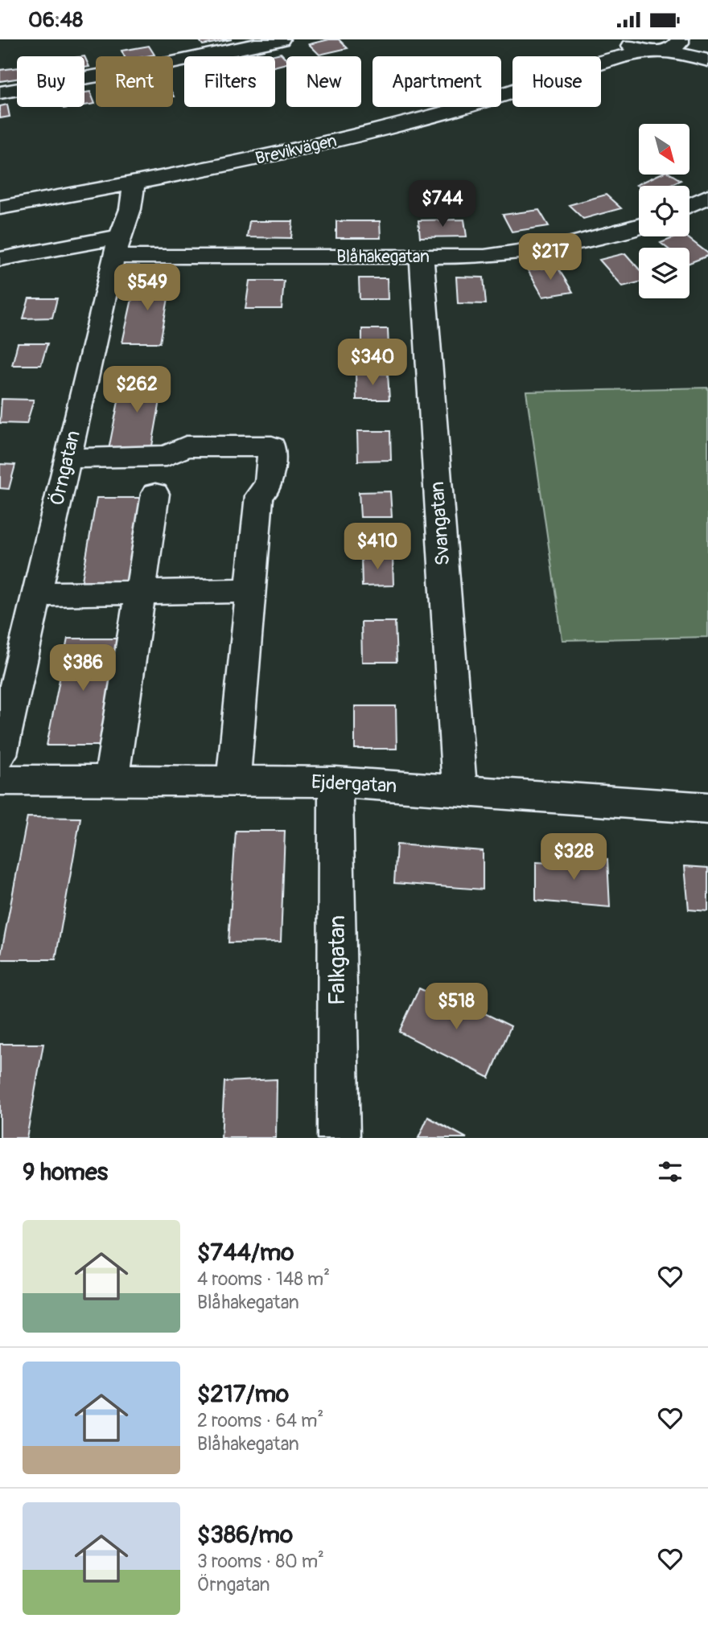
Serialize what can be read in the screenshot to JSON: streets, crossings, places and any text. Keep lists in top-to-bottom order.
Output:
{
  "streets": {
    "street": [
      "Brevikvägen",
      "Blåhakegatan",
      "Örngatan",
      "Svangatan",
      "Ejdergatan",
      "Falkgatan"
    ]
  },
  "crossings": [
    ["Brevikvägen", "Örngatan"],
    ["Blåhakegatan", "Örngatan"],
    ["Blåhakegatan", "Svangatan"],
    ["Svangatan", "Ejdergatan"],
    ["Ejdergatan", "Falkgatan"]
  ],
  "north": "bottom right",
  "page": {
    "status": "06:48",
    "chip": [
      "Buy",
      "Rent",
      "Filters",
      "New",
      "Apartment",
      "House"
    ],
    "price": [
      "$744",
      "$217",
      "$549",
      "$340",
      "$262",
      "$410",
      "$386",
      "$328",
      "$518"
    ],
    "heading": "9 homes",
    "list": [
      {
        "name": "$744/mo",
        "note": "4 rooms · 148 m² · Blåhakegatan"
      },
      {
        "name": "$217/mo",
        "note": "2 rooms · 64 m² · Blåhakegatan"
      },
      {
        "name": "$386/mo",
        "note": "3 rooms · 80 m² · Örngatan"
      }
    ]
  }
}
